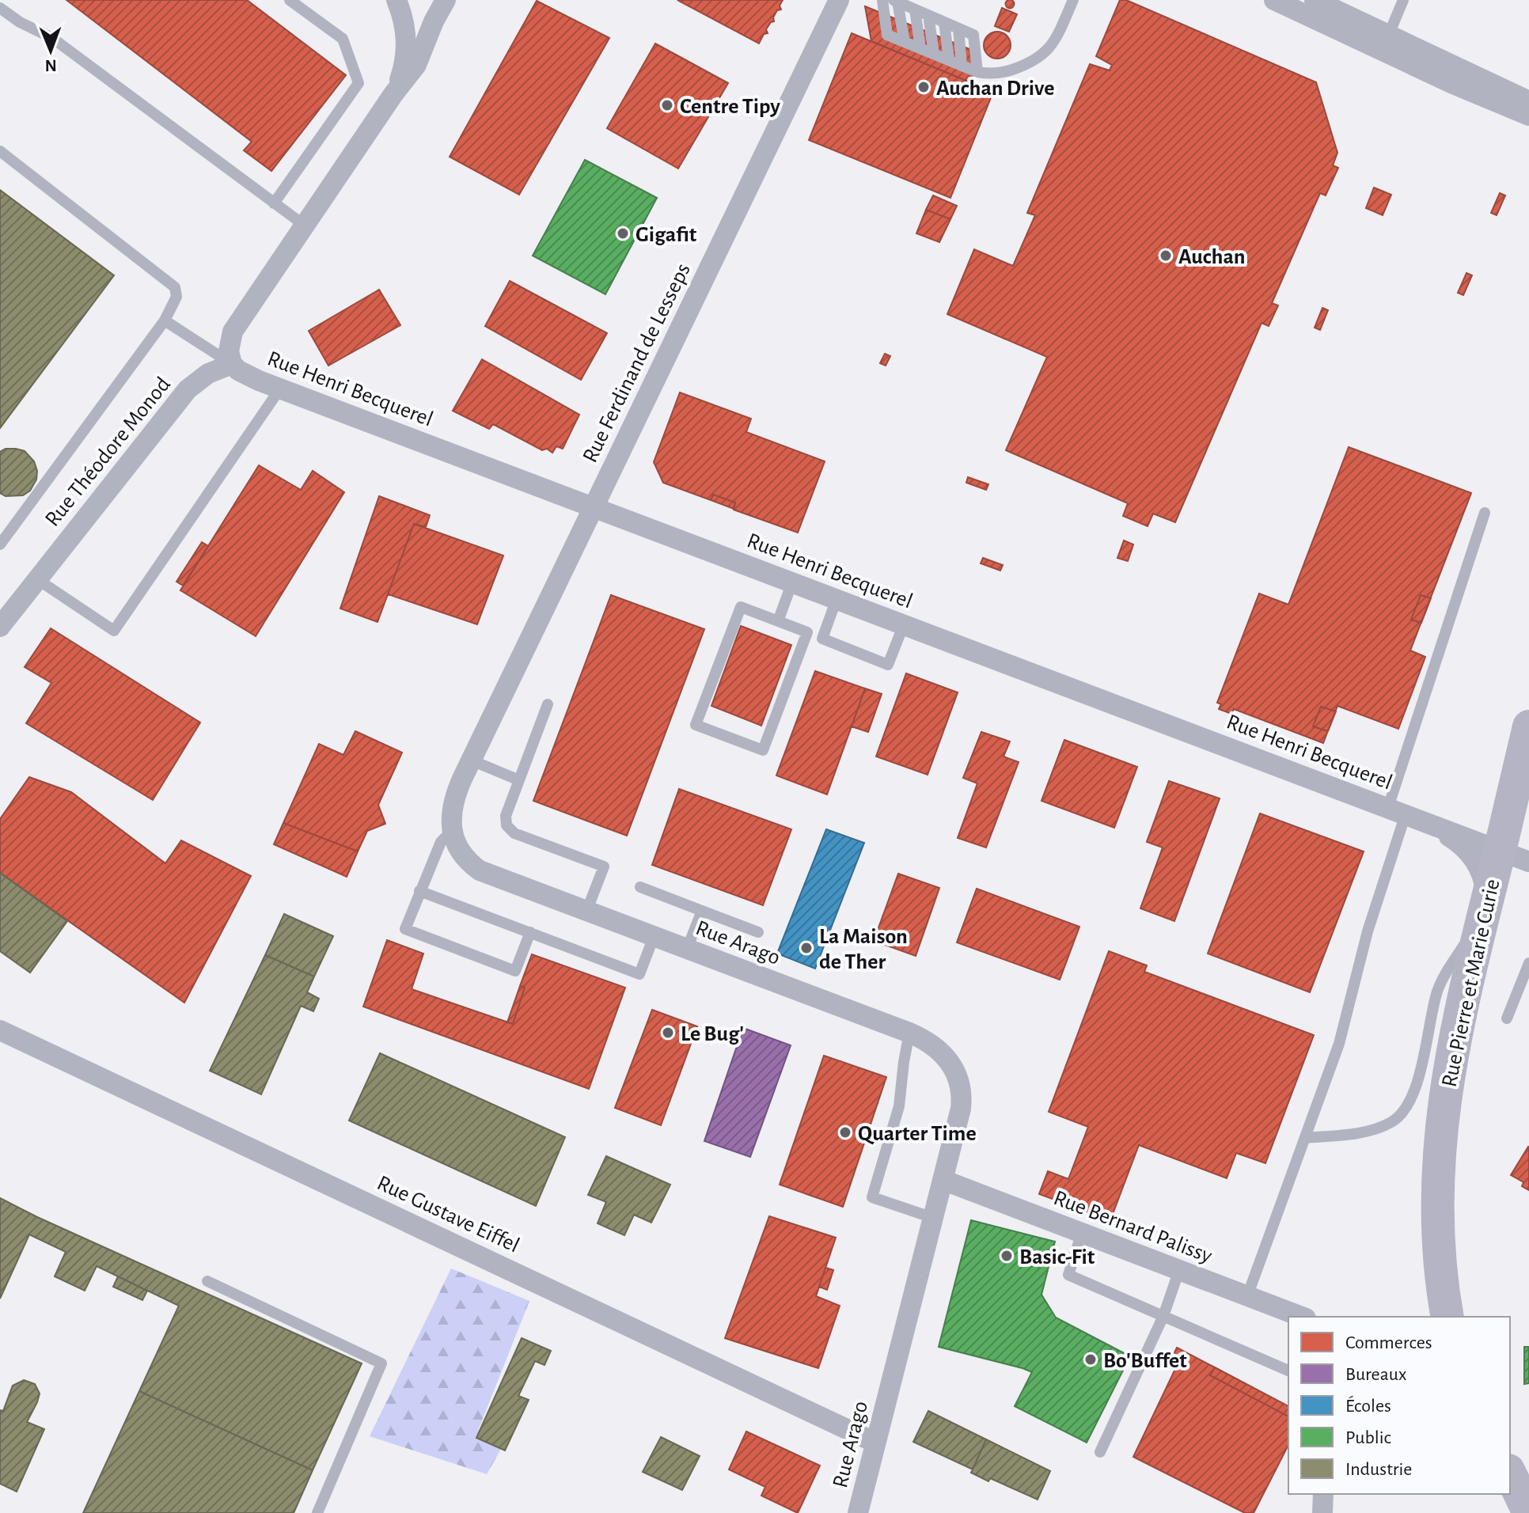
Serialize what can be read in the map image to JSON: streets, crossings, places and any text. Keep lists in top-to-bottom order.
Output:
{
  "streets": {
    "main road": ["Rue Pierre et Marie Curie"],
    "street": [
      "Rue Ferdinand de Lesseps",
      "Rue Henri Becquerel",
      "Rue Théodore Monod",
      "Rue Arago",
      "Rue Gustave Eiffel",
      "Rue Bernard Palissy"
    ]
  },
  "crossings": [
    ["Rue Ferdinand de Lesseps", "Rue Henri Becquerel"],
    ["Rue Henri Becquerel", "Rue Théodore Monod"],
    ["Rue Henri Becquerel", "Rue Pierre et Marie Curie"],
    ["Rue Arago", "Rue Gustave Eiffel"],
    ["Rue Arago", "Rue Bernard Palissy"]
  ],
  "places": [
    "Auchan Drive",
    "Centre Tipy",
    "Gigafit",
    "Auchan",
    "La Maison de Ther",
    "Le Bug'",
    "Quarter Time",
    "Basic-Fit",
    "Bo'Buffet"
  ],
  "legend": [
    "Commerces",
    "Bureaux",
    "Écoles",
    "Public",
    "Industrie"
  ],
  "north": "bottom"
}
